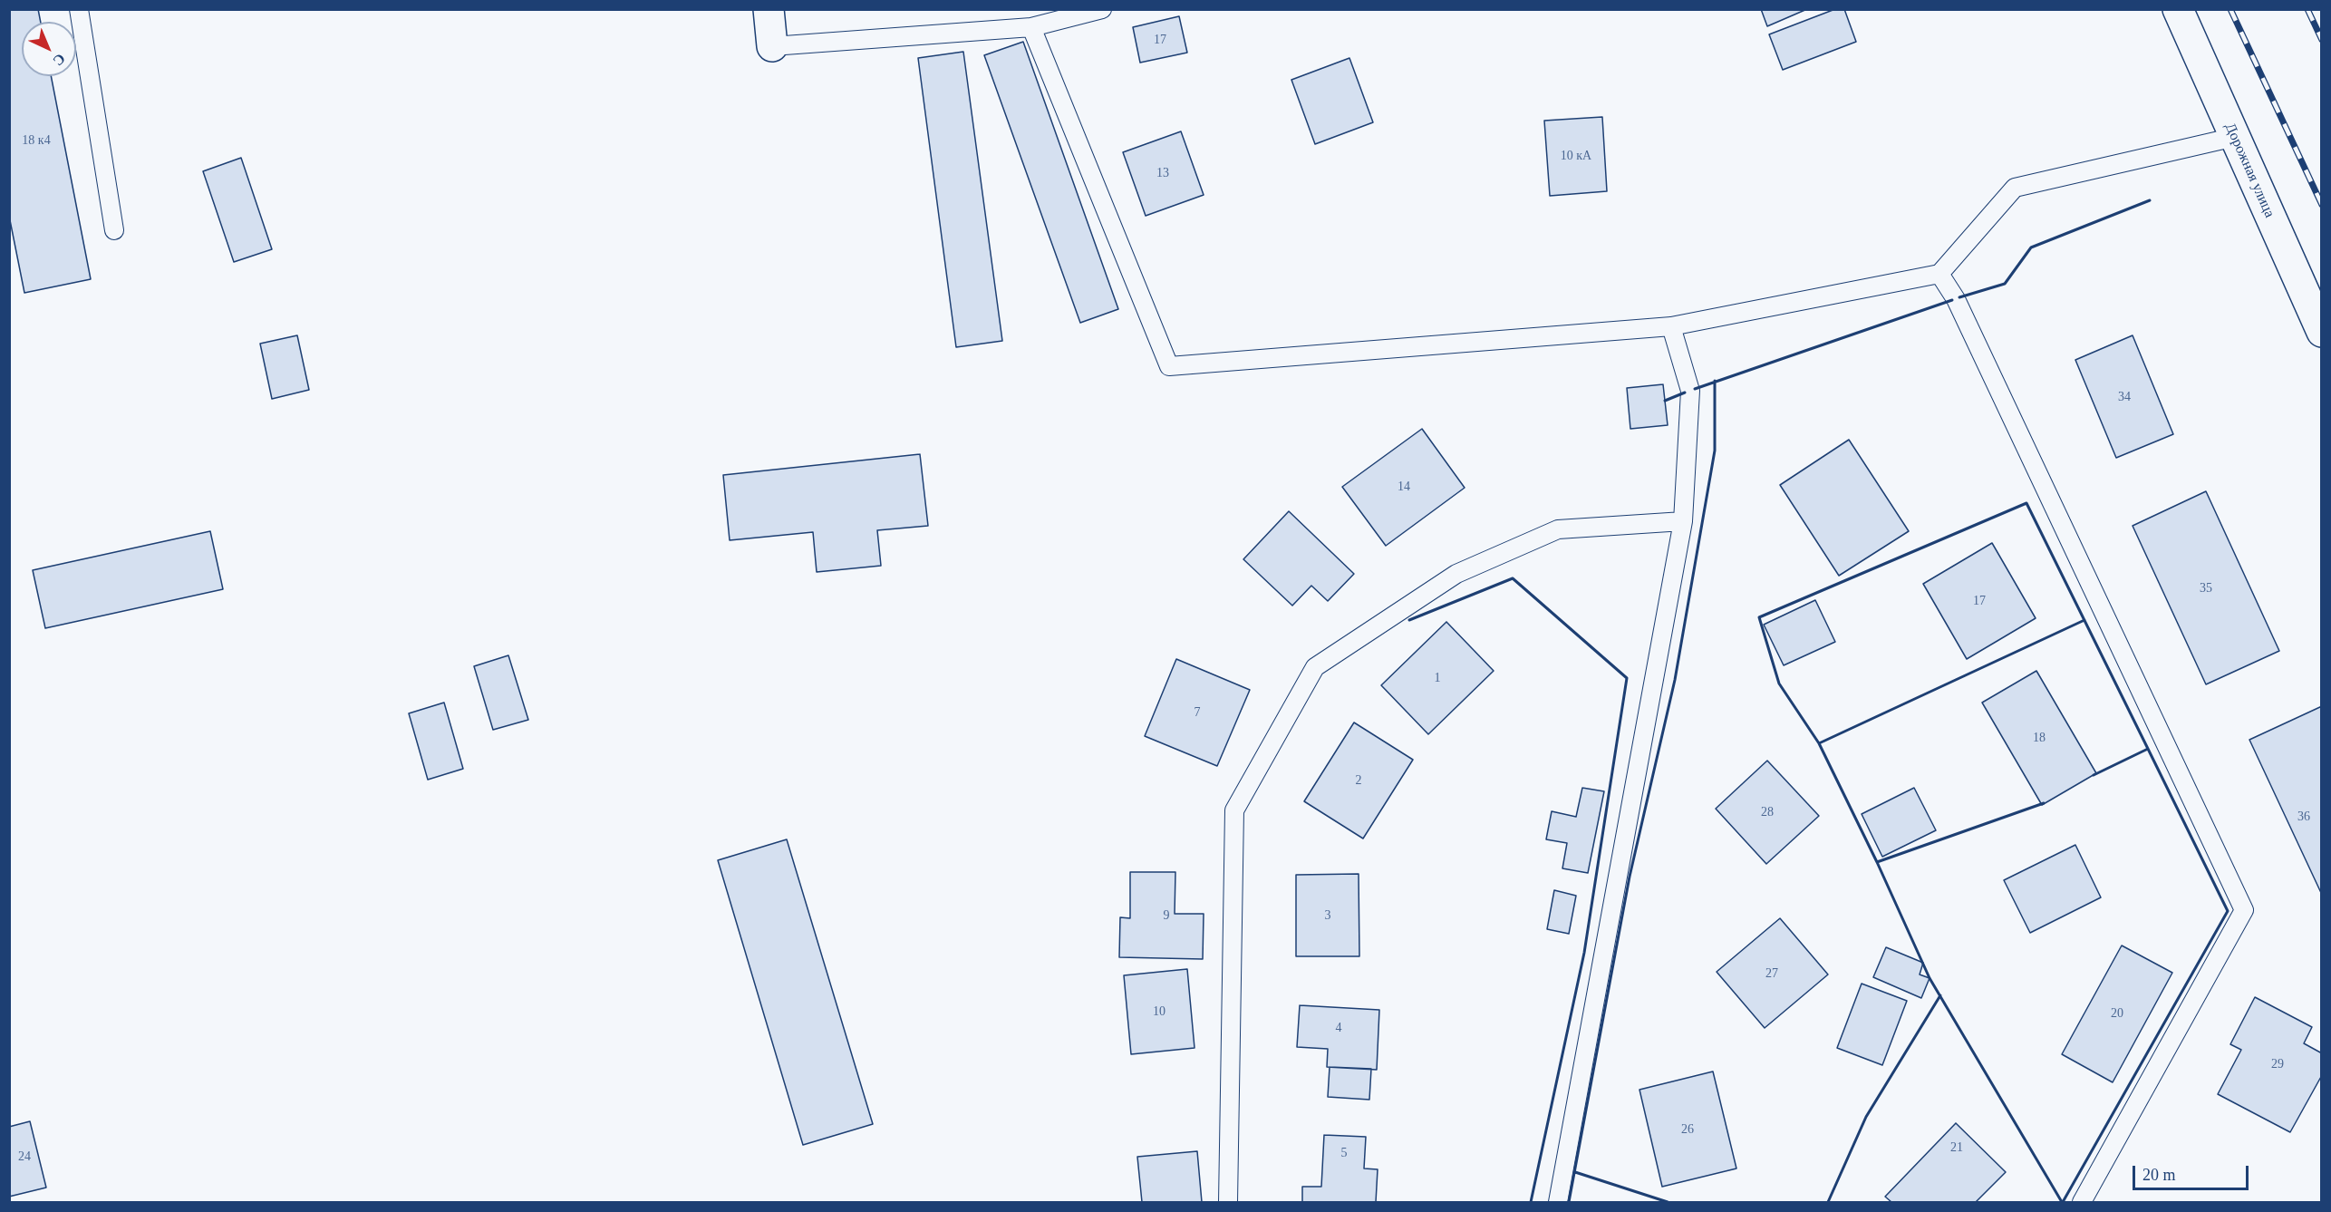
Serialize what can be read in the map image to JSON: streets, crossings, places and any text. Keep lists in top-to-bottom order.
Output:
{
  "streets": {
    "street": ["Дорожная улица"]
  },
  "house_numbers": [
    "17",
    "18 к4",
    "10 кА",
    "13",
    "34",
    "14",
    "35",
    "17",
    "1",
    "7",
    "18",
    "2",
    "28",
    "36",
    "9",
    "3",
    "27",
    "10",
    "20",
    "4",
    "29",
    "26",
    "21",
    "5",
    "24"
  ],
  "scale_bar": "20 m",
  "north": "bottom right"
}
